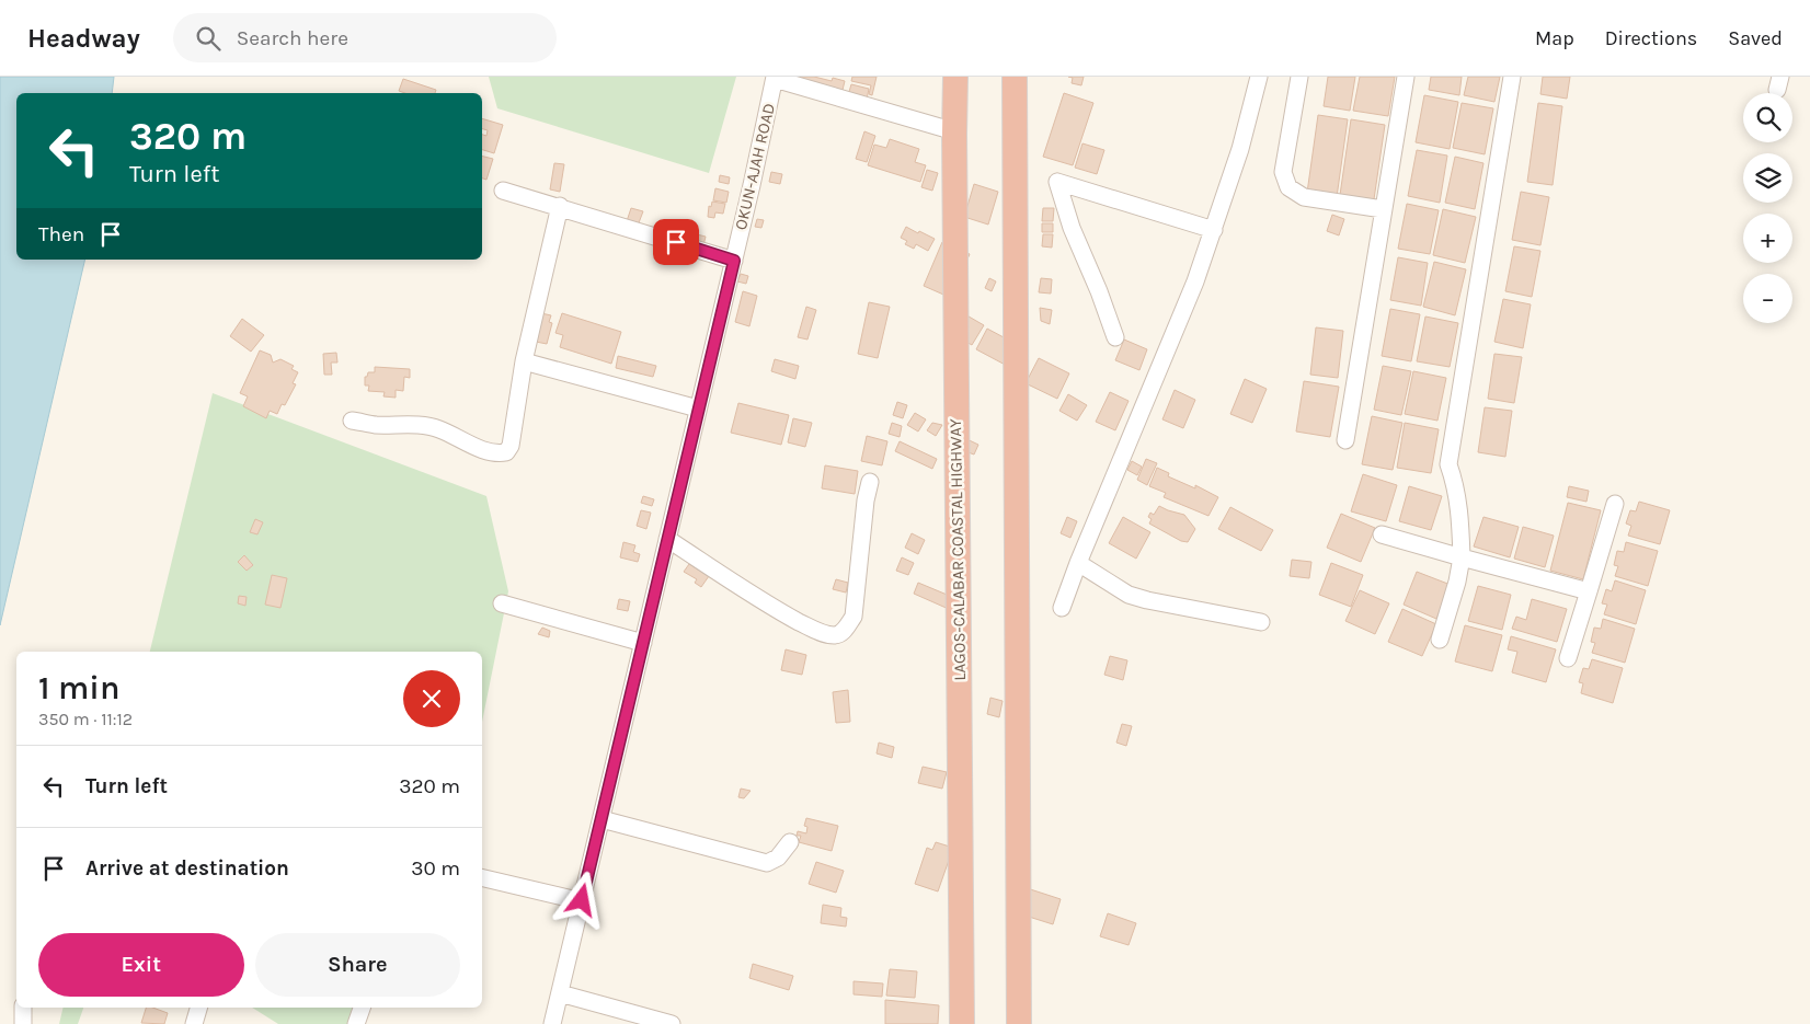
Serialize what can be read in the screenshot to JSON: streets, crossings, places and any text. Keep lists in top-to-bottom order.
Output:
{
  "streets": {
    "highway": ["LAGOS-CALABAR COASTAL HIGHWAY"],
    "street": ["OKUN-AJAH ROAD"]
  },
  "page": {
    "header": "Headway",
    "search": "Search here",
    "nav": ["Map", "Directions", "Saved"],
    "map_buttons": ["+", "−"],
    "turn": ["320 m", "Turn left"],
    "then": "Then",
    "heading": ["1 min", "350 m · 11:12"],
    "list": [
      {
        "name": "Turn left",
        "value": "320 m"
      },
      {
        "name": "Arrive at destination",
        "value": "30 m"
      }
    ],
    "buttons": ["Exit", "Share"]
  }
}
